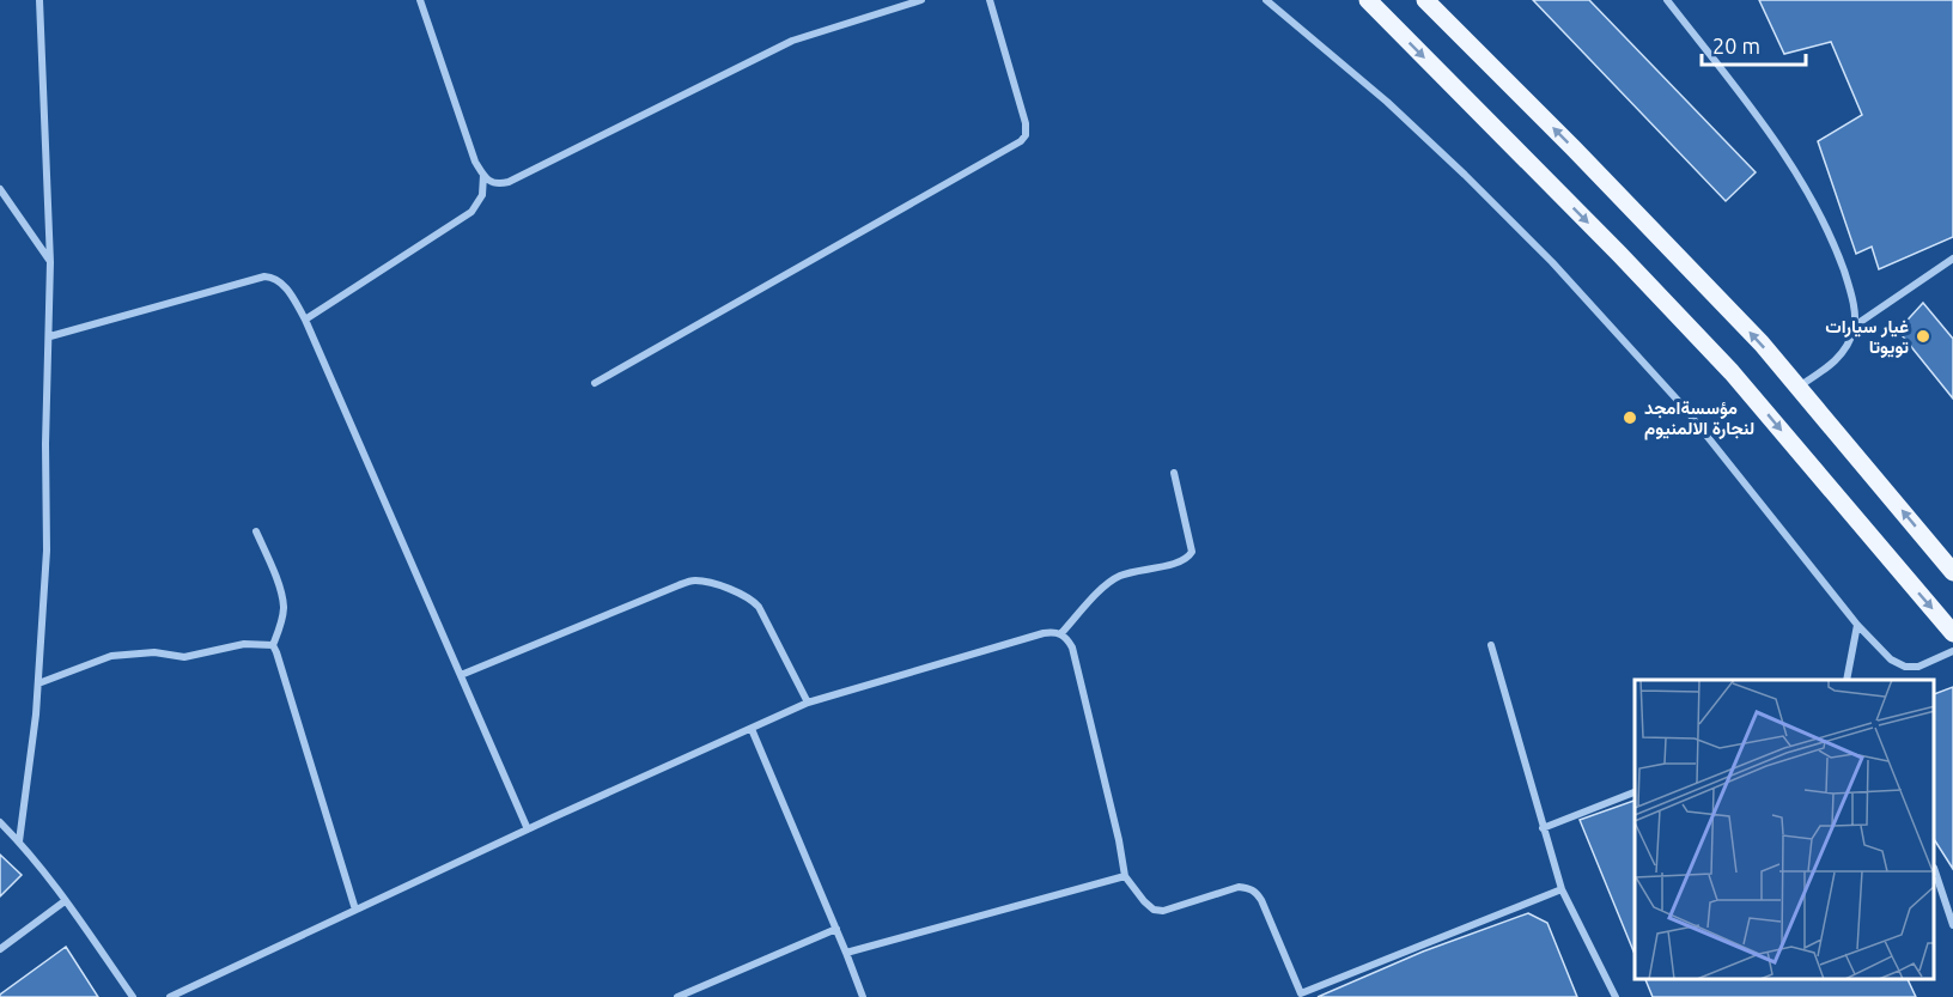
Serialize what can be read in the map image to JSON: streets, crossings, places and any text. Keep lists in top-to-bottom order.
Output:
{
  "places": ["غيار سيارات تويوتا", "مؤسسةامجد لنجارة الالمنيوم"],
  "scale_bar": "20 m"
}
